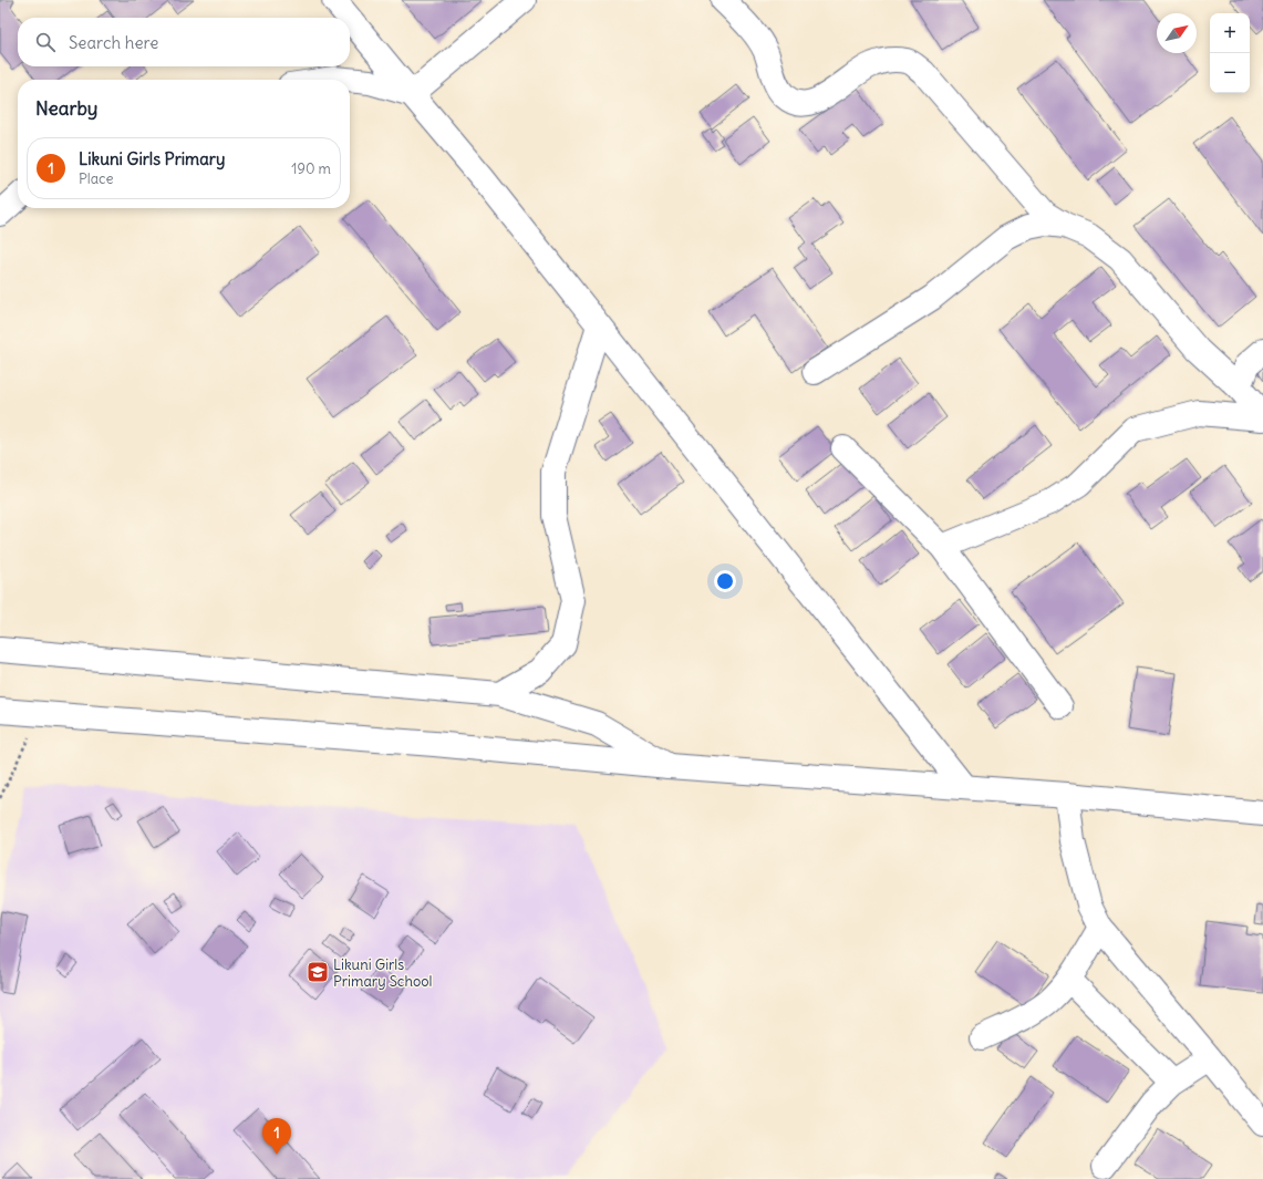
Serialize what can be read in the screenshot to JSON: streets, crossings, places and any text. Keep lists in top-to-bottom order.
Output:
{
  "places": {
    "school or university": ["Likuni Girls Primary School"]
  },
  "north": "top right",
  "page": {
    "map_buttons": ["+", "−"],
    "search": "Search here",
    "heading": "Nearby",
    "list": [
      {
        "mark": "1",
        "name": "Likuni Girls Primary",
        "note": "Place",
        "value": "190 m"
      }
    ],
    "pins": "1"
  }
}
